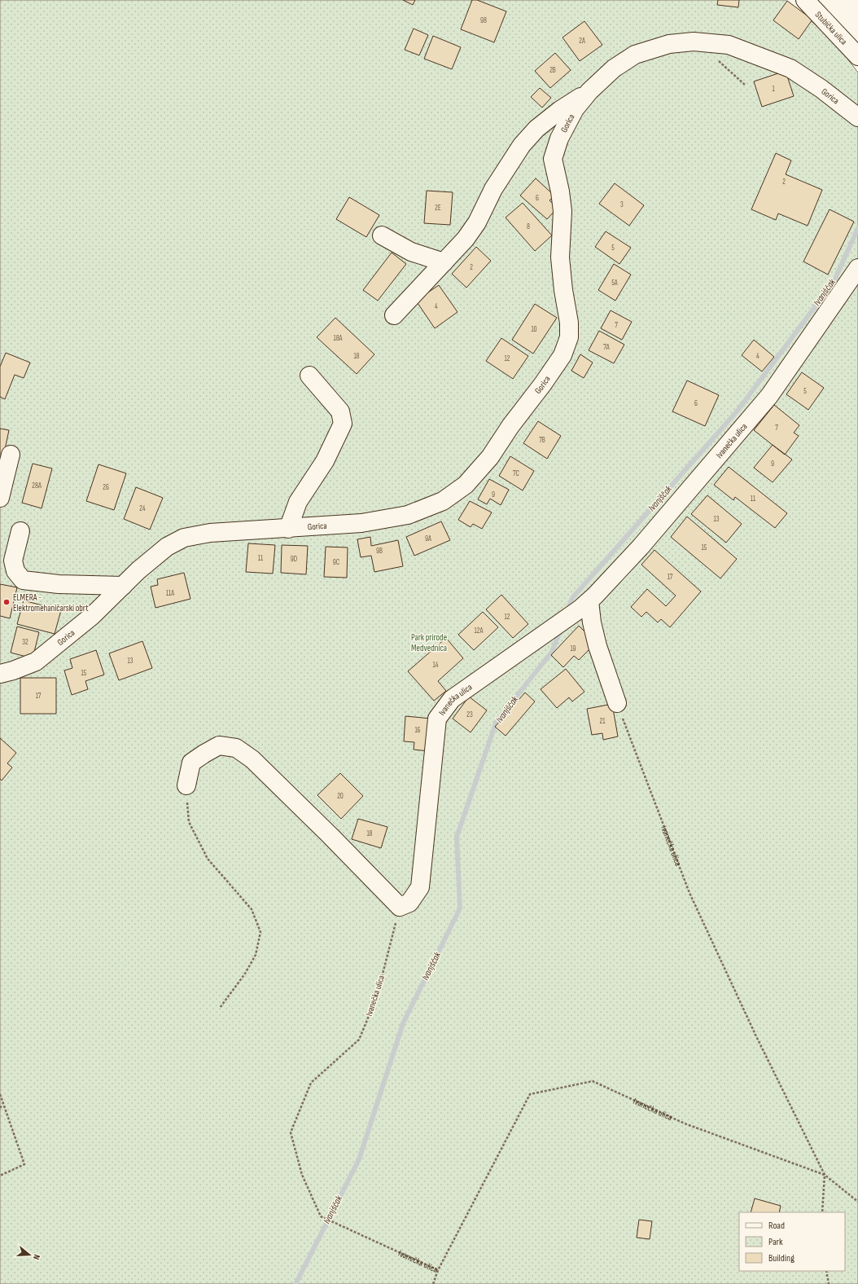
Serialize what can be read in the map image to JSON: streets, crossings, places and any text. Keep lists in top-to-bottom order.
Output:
{
  "streets": {
    "street": ["Stubička ulica", "Gorica", "Ivanečka ulica"]
  },
  "water": ["Ivanjščak"],
  "parks": ["Park prirode Medvednica"],
  "places": ["ELMERA - Elektromehaničarski obrt"],
  "house_numbers": [
    "98",
    "2A",
    "2B",
    "1",
    "2",
    "6",
    "3",
    "2E",
    "8",
    "5",
    "2",
    "5A",
    "4",
    "7",
    "10",
    "18A",
    "7A",
    "18",
    "4",
    "12",
    "5",
    "6",
    "7",
    "7B",
    "9",
    "7C",
    "28A",
    "26",
    "9",
    "11",
    "24",
    "13",
    "9A",
    "15",
    "9B",
    "11",
    "9D",
    "9C",
    "17",
    "11A",
    "12",
    "12A",
    "32",
    "19",
    "13",
    "14",
    "15",
    "17",
    "23",
    "21",
    "16",
    "20",
    "18"
  ],
  "legend": ["Road", "Park", "Building"],
  "north": "right"
}
